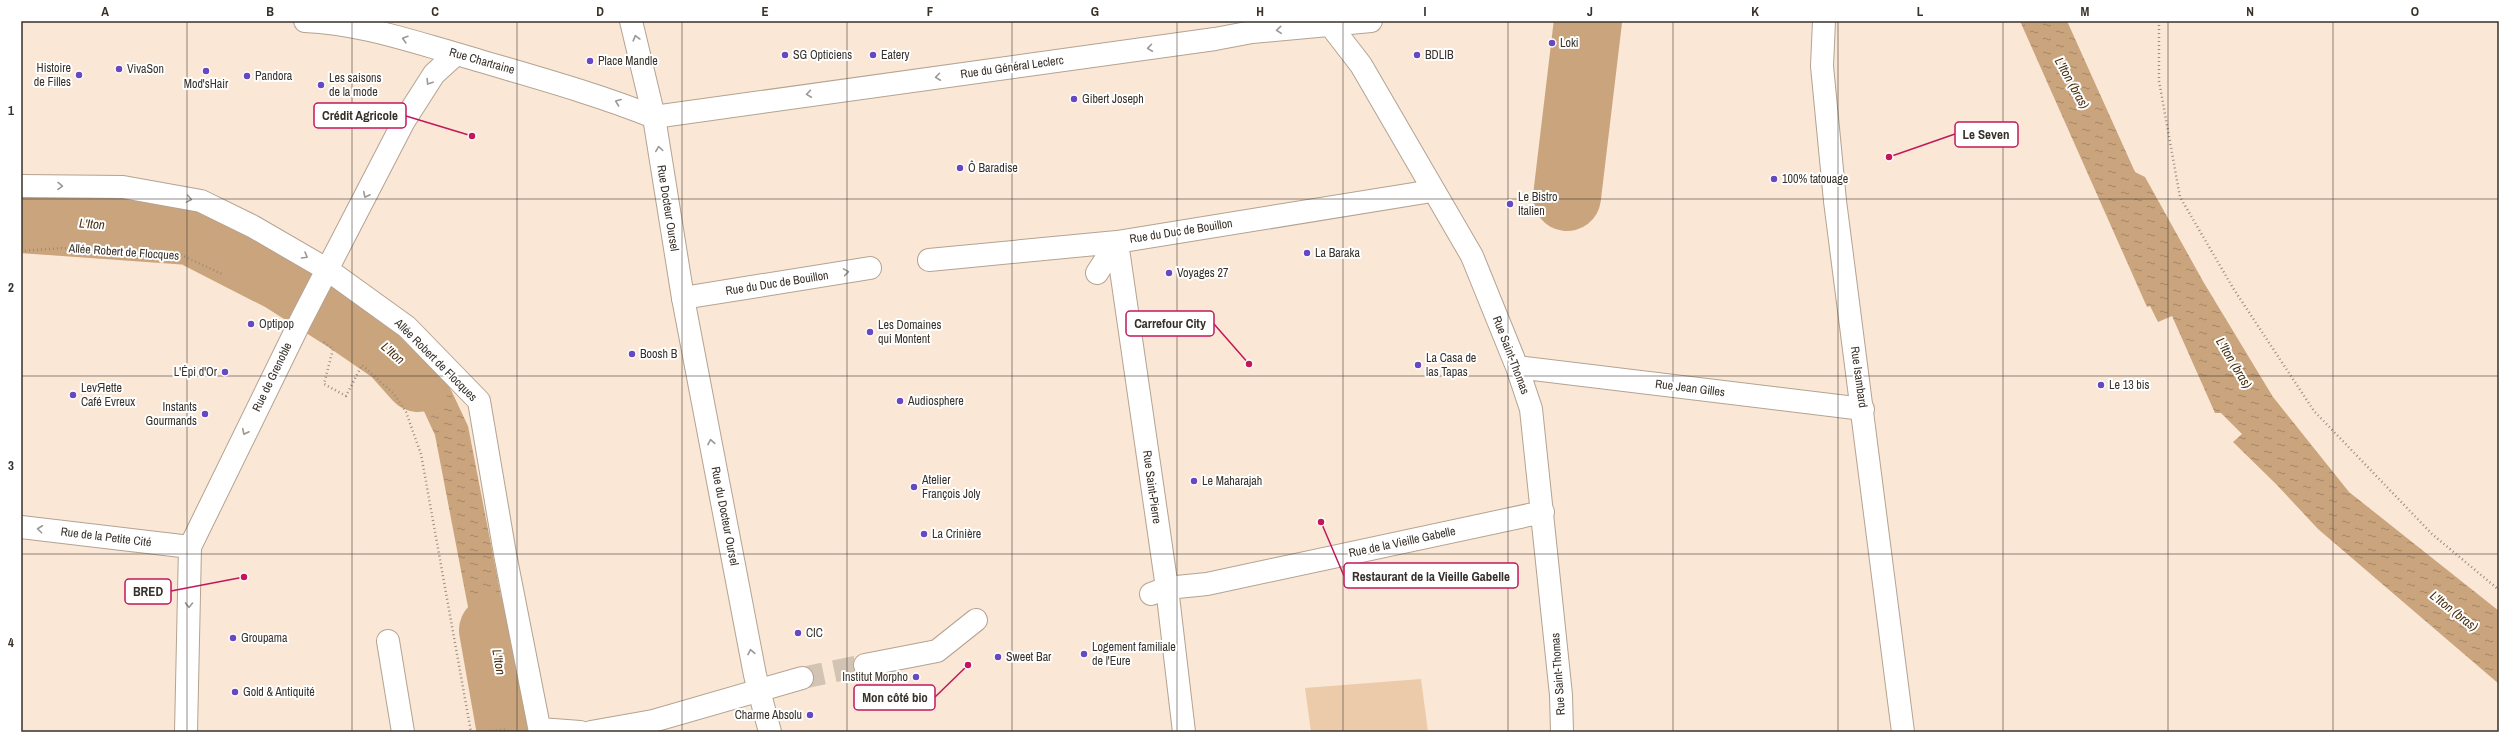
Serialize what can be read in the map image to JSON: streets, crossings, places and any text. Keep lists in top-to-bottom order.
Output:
{
  "streets": {
    "street": [
      "Rue Chartraine",
      "Rue du Général Leclerc",
      "Rue Docteur Oursel",
      "Rue du Duc de Bouillon",
      "Allée Robert de Flocques",
      "Rue Saint-Thomas",
      "Rue de Grenoble",
      "Rue Isambard",
      "Rue Jean Gilles",
      "Rue Saint-Pierre",
      "Rue du Docteur Oursel",
      "Rue de la Petite Cité",
      "Rue de la Vieille Gabelle"
    ]
  },
  "crossings": [
    ["Rue Chartraine", "Rue du Général Leclerc"],
    ["Rue Chartraine", "Rue Docteur Oursel"],
    ["Rue Chartraine", "Rue de Grenoble"],
    ["Rue du Général Leclerc", "Rue Docteur Oursel"],
    ["Rue du Général Leclerc", "Rue Saint-Thomas"],
    ["Rue Docteur Oursel", "Rue du Duc de Bouillon"],
    ["Rue Docteur Oursel", "Rue du Docteur Oursel"],
    ["Rue du Duc de Bouillon", "Rue Saint-Thomas"],
    ["Rue du Duc de Bouillon", "Rue Saint-Pierre"],
    ["Rue du Duc de Bouillon", "Rue du Docteur Oursel"],
    ["Allée Robert de Flocques", "Rue de Grenoble"],
    ["Rue Saint-Thomas", "Rue Jean Gilles"],
    ["Rue Saint-Thomas", "Rue de la Vieille Gabelle"],
    ["Rue de Grenoble", "Rue de la Petite Cité"],
    ["Rue Isambard", "Rue Jean Gilles"],
    ["Rue Saint-Pierre", "Rue de la Vieille Gabelle"]
  ],
  "one_way": [
    "Rue Chartraine",
    "Rue du Général Leclerc",
    "Rue Docteur Oursel",
    "Rue de Grenoble",
    "Rue du Docteur Oursel",
    "Rue de la Petite Cité"
  ],
  "water": ["L'Iton (bras)", "L'Iton"],
  "places": [
    "Loki",
    "SG Opticiens",
    "Eatery",
    "BDLIB",
    "Place Mandle",
    "VivaSon",
    "Mod'sHair",
    "Histoire de Filles",
    "Pandora",
    "Les saisons de la mode",
    "Gibert Joseph",
    "Crédit Agricole",
    "Le Seven",
    "Ô Baradise",
    "100% tatouage",
    "Le Bistro Italien",
    "La Baraka",
    "Voyages 27",
    "Optipop",
    "Les Domaines qui Montent",
    "Boosh B",
    "Carrefour City",
    "La Casa de las Tapas",
    "L'Épi d'Or",
    "Le 13 bis",
    "LevЯette Café Evreux",
    "Audiosphere",
    "Instants Gourmands",
    "Le Maharajah",
    "Atelier François Joly",
    "Restaurant de la Vieille Gabelle",
    "La Crinière",
    "BRED",
    "CIC",
    "Groupama",
    "Logement familiale de l'Eure",
    "Sweet Bar",
    "Mon côté bio",
    "Institut Morpho",
    "Gold & Antiquité",
    "Charme Absolu"
  ],
  "grid": {
    "columns": [
      "A",
      "B",
      "C",
      "D",
      "E",
      "F",
      "G",
      "H",
      "I",
      "J",
      "K",
      "L",
      "M",
      "N",
      "O"
    ],
    "rows": [
      "1",
      "2",
      "3",
      "4"
    ]
  }
}
